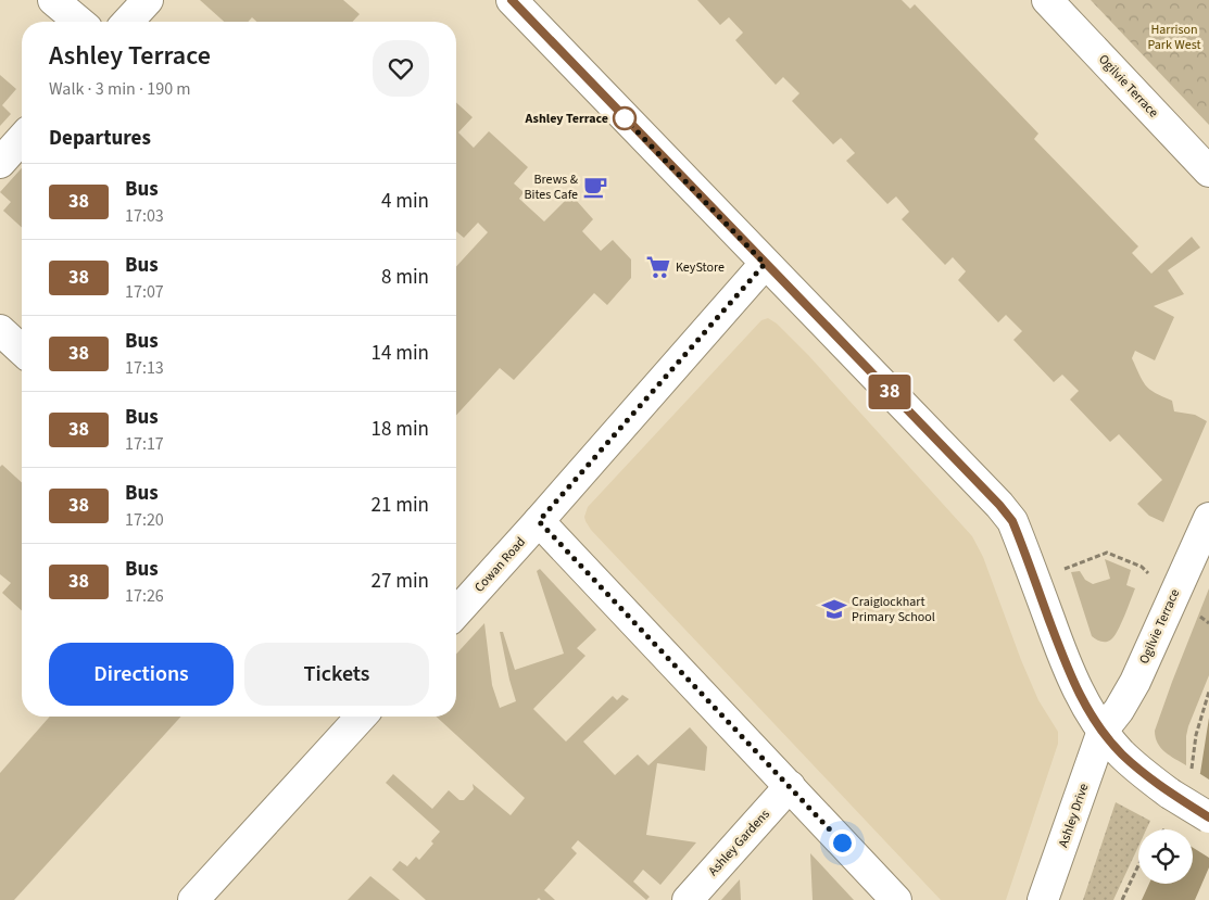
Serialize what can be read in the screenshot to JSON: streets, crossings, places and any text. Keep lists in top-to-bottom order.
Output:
{
  "streets": {
    "street": [
      "Ogilvie Terrace",
      "Cowan Road",
      "Ashley Drive",
      "Ashley Gardens"
    ]
  },
  "crossings": [
    ["Ogilvie Terrace", "Ashley Drive"]
  ],
  "parks": ["Harrison Park West"],
  "places": {
    "other": ["Ashley Terrace"],
    "cafe": ["Brews & Bites Cafe"],
    "supermarket": ["KeyStore"],
    "school or university": ["Craiglockhart Primary School"]
  },
  "lines": ["bus line 38"],
  "page": {
    "on_map": "38",
    "heading": [
      ["Ashley Terrace", "Walk · 3 min · 190 m"],
      "Departures"
    ],
    "list": [
      {
        "mark": "38",
        "name": "Bus",
        "note": "17:03",
        "value": "4 min"
      },
      {
        "mark": "38",
        "name": "Bus",
        "note": "17:07",
        "value": "8 min"
      },
      {
        "mark": "38",
        "name": "Bus",
        "note": "17:13",
        "value": "14 min"
      },
      {
        "mark": "38",
        "name": "Bus",
        "note": "17:17",
        "value": "18 min"
      },
      {
        "mark": "38",
        "name": "Bus",
        "note": "17:20",
        "value": "21 min"
      },
      {
        "mark": "38",
        "name": "Bus",
        "note": "17:26",
        "value": "27 min"
      }
    ],
    "buttons": ["Directions", "Tickets"]
  }
}
